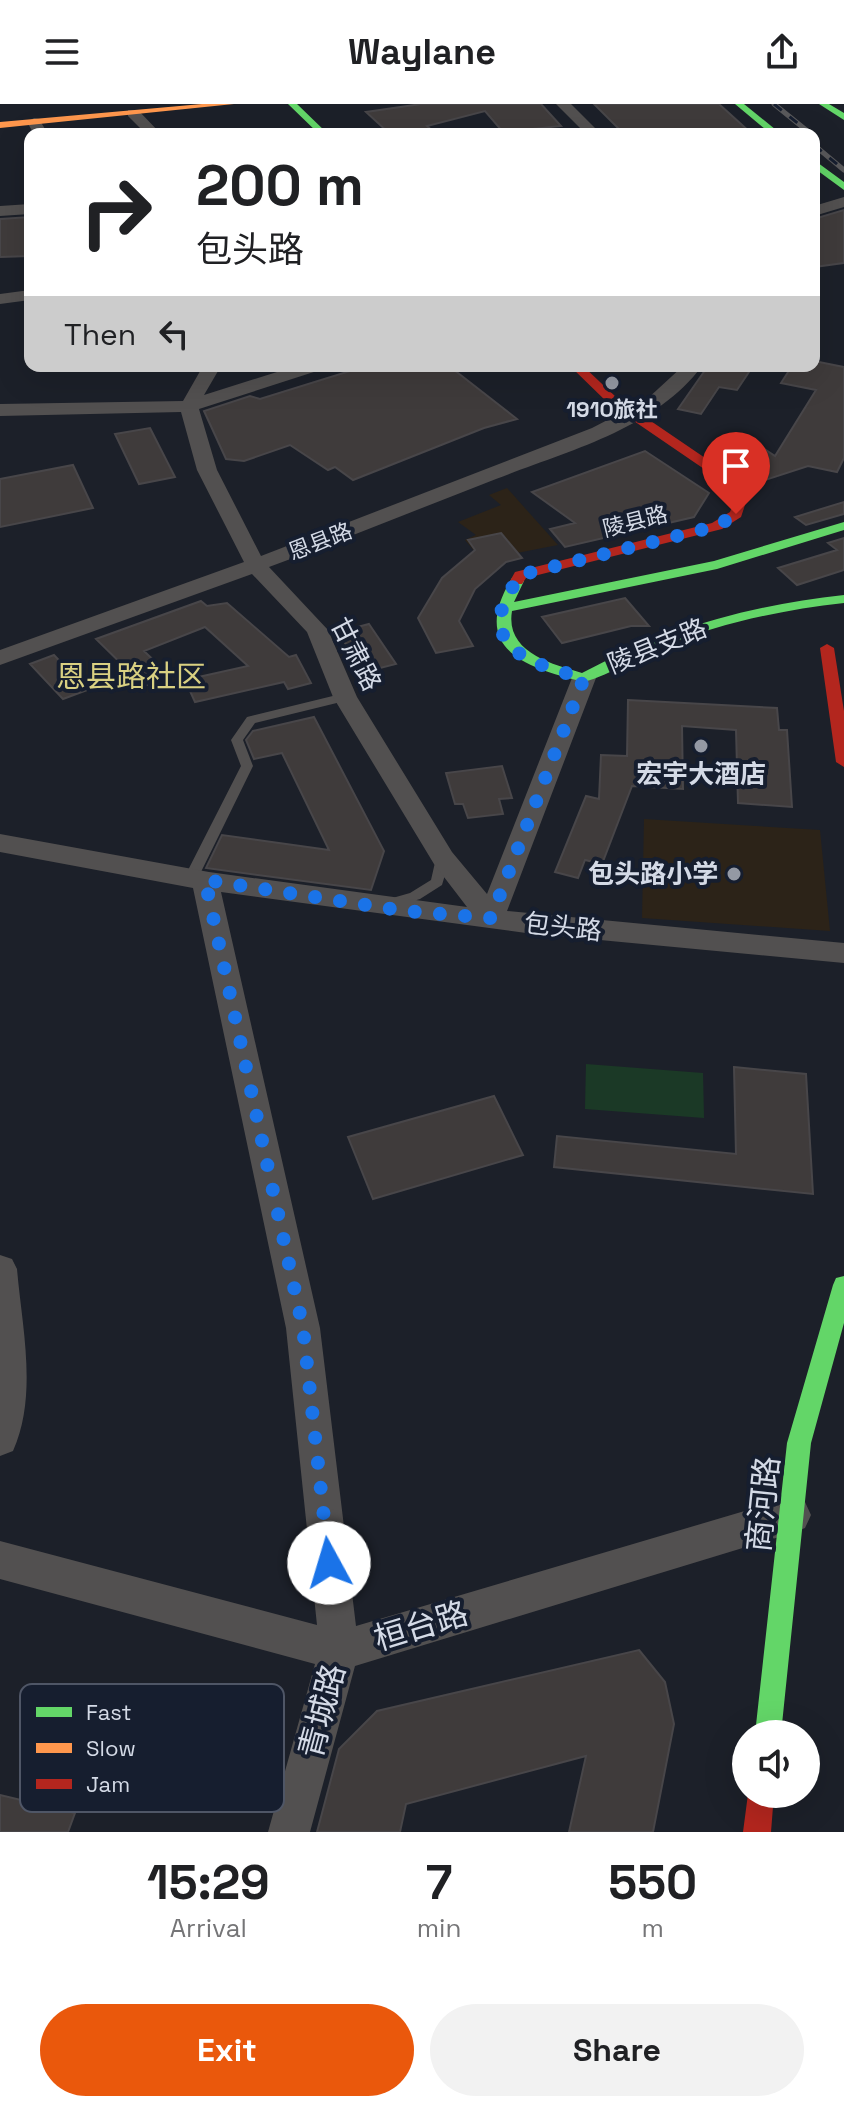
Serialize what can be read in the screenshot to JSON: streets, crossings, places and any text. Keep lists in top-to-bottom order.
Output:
{
  "streets": {
    "main road": ["陵县路", "陵县支路", "商河路"],
    "street": [
      "恩县路",
      "甘肃路",
      "包头路",
      "桓台路",
      "青城路"
    ]
  },
  "crossings": [
    ["陵县路", "恩县路"],
    ["恩县路", "甘肃路"],
    ["陵县支路", "甘肃路"],
    ["陵县支路", "包头路"],
    ["甘肃路", "包头路"],
    ["包头路", "青城路"],
    ["商河路", "桓台路"],
    ["桓台路", "青城路"]
  ],
  "districts": ["恩县路社区"],
  "places": ["1910旅社", "宏宇大酒店", "包头路小学"],
  "legend": ["Fast", "Slow", "Jam"],
  "page": {
    "header": "Waylane",
    "turn": ["200 m", "包头路"],
    "then": "Then",
    "eta": [
      "15:29",
      "Arrival",
      "7",
      "min",
      "550",
      "m"
    ],
    "buttons": ["Exit", "Share"]
  }
}
